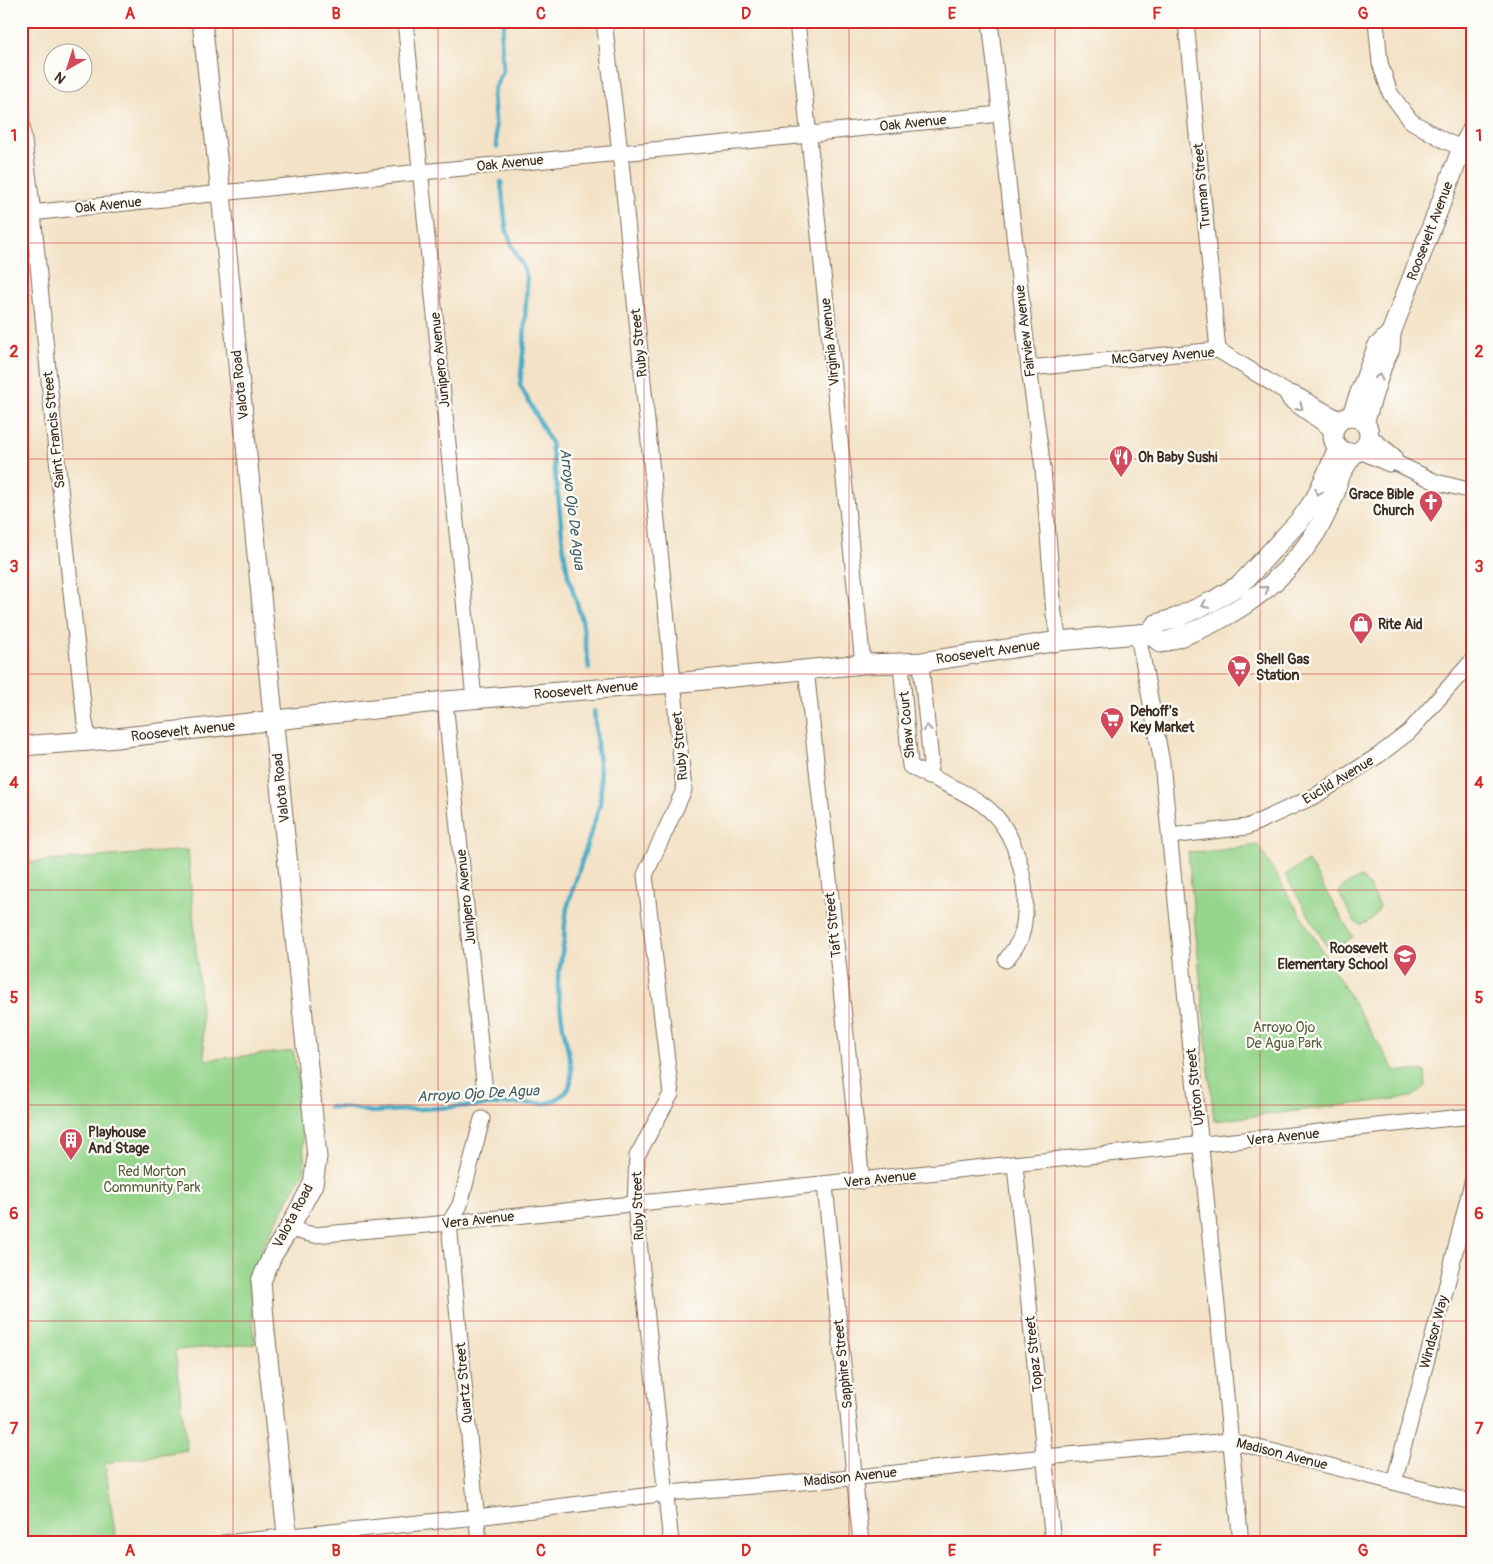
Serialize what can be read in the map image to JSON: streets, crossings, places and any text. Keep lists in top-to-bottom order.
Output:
{
  "streets": {
    "street": [
      "Oak Avenue",
      "Truman Street",
      "Roosevelt Avenue",
      "Fairview Avenue",
      "Virginia Avenue",
      "Ruby Street",
      "McGarvey Avenue",
      "Junipero Avenue",
      "Valota Road",
      "Saint Francis Street",
      "Shaw Court",
      "Euclid Avenue",
      "Taft Street",
      "Upton Street",
      "Vera Avenue",
      "Windsor Way",
      "Topaz Street",
      "Sapphire Street",
      "Quartz Street",
      "Madison Avenue"
    ]
  },
  "crossings": [
    ["Oak Avenue", "Fairview Avenue"],
    ["Oak Avenue", "Virginia Avenue"],
    ["Oak Avenue", "Ruby Street"],
    ["Oak Avenue", "Junipero Avenue"],
    ["Oak Avenue", "Valota Road"],
    ["Oak Avenue", "Saint Francis Street"],
    ["Truman Street", "McGarvey Avenue"],
    ["Roosevelt Avenue", "Fairview Avenue"],
    ["Roosevelt Avenue", "Virginia Avenue"],
    ["Roosevelt Avenue", "Ruby Street"],
    ["Roosevelt Avenue", "McGarvey Avenue"],
    ["Roosevelt Avenue", "Junipero Avenue"],
    ["Roosevelt Avenue", "Valota Road"],
    ["Roosevelt Avenue", "Saint Francis Street"],
    ["Roosevelt Avenue", "Shaw Court"],
    ["Roosevelt Avenue", "Taft Street"],
    ["Roosevelt Avenue", "Upton Street"],
    ["Fairview Avenue", "McGarvey Avenue"],
    ["Ruby Street", "Vera Avenue"],
    ["Ruby Street", "Madison Avenue"],
    ["Valota Road", "Vera Avenue"],
    ["Valota Road", "Madison Avenue"],
    ["Euclid Avenue", "Upton Street"],
    ["Taft Street", "Vera Avenue"],
    ["Upton Street", "Vera Avenue"],
    ["Upton Street", "Madison Avenue"],
    ["Vera Avenue", "Topaz Street"],
    ["Vera Avenue", "Sapphire Street"],
    ["Vera Avenue", "Quartz Street"],
    ["Windsor Way", "Madison Avenue"],
    ["Topaz Street", "Madison Avenue"],
    ["Sapphire Street", "Madison Avenue"],
    ["Quartz Street", "Madison Avenue"]
  ],
  "water": ["Arroyo Ojo De Agua"],
  "parks": ["Arroyo Ojo De Agua Park", "Red Morton Community Park"],
  "places": {
    "restaurant": ["Oh Baby Sushi"],
    "church": ["Grace Bible Church"],
    "shop": ["Rite Aid"],
    "supermarket": ["Shell Gas Station", "Dehoff's Key Market"],
    "school or university": ["Roosevelt Elementary School"],
    "building": ["Playhouse And Stage"]
  },
  "north": "bottom left",
  "grid": {
    "columns": [
      "A",
      "B",
      "C",
      "D",
      "E",
      "F",
      "G"
    ],
    "rows": [
      "1",
      "2",
      "3",
      "4",
      "5",
      "6",
      "7"
    ]
  }
}
